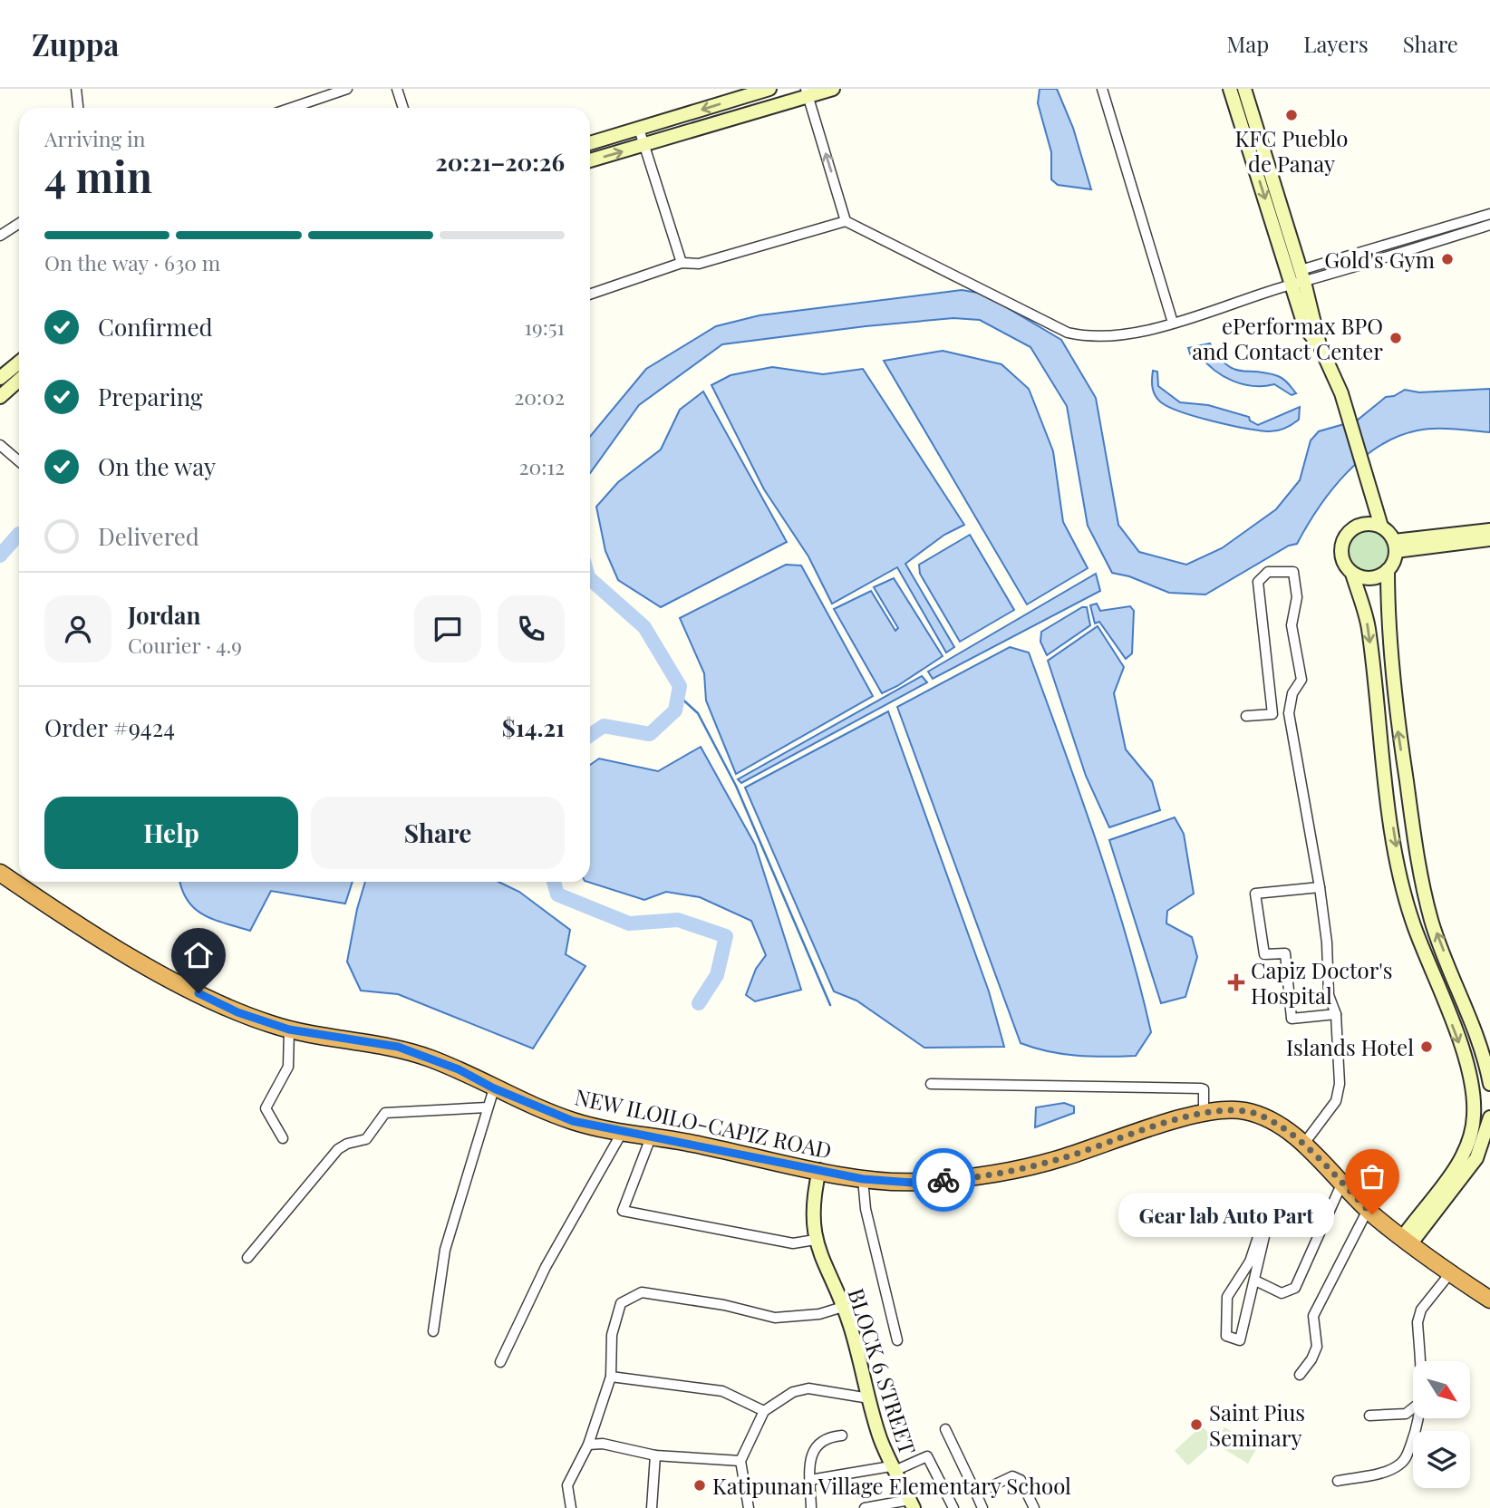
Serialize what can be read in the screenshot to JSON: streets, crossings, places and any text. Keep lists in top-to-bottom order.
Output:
{
  "streets": {
    "highway": ["NEW ILOILO-CAPIZ ROAD"],
    "main road": ["BLOCK 6 STREET"]
  },
  "crossings": [
    ["NEW ILOILO-CAPIZ ROAD", "BLOCK 6 STREET"]
  ],
  "places": {
    "other": [
      "KFC Pueblo de Panay",
      "Gold's Gym",
      "ePerformax BPO and Contact Center",
      "Islands Hotel",
      "Gear lab Auto Part",
      "Saint Pius Seminary",
      "Katipunan Village Elementary School"
    ],
    "health": ["Capiz Doctor's Hospital"]
  },
  "north": "bottom right",
  "page": {
    "header": "Zuppa",
    "nav": ["Map", "Layers", "Share"],
    "heading": ["4 min", "Arriving in", "20:21–20:26"],
    "panel": [
      "Jordan",
      "Courier · 4.9",
      "Order #9424",
      "$14.21"
    ],
    "bar": "On the way · 630 m",
    "list": [
      ["Confirmed", "19:51"],
      ["Preparing", "20:02"],
      ["On the way", "20:12"],
      "Delivered"
    ],
    "buttons": ["Help", "Share"],
    "bubble": "Gear lab Auto Part"
  }
}
